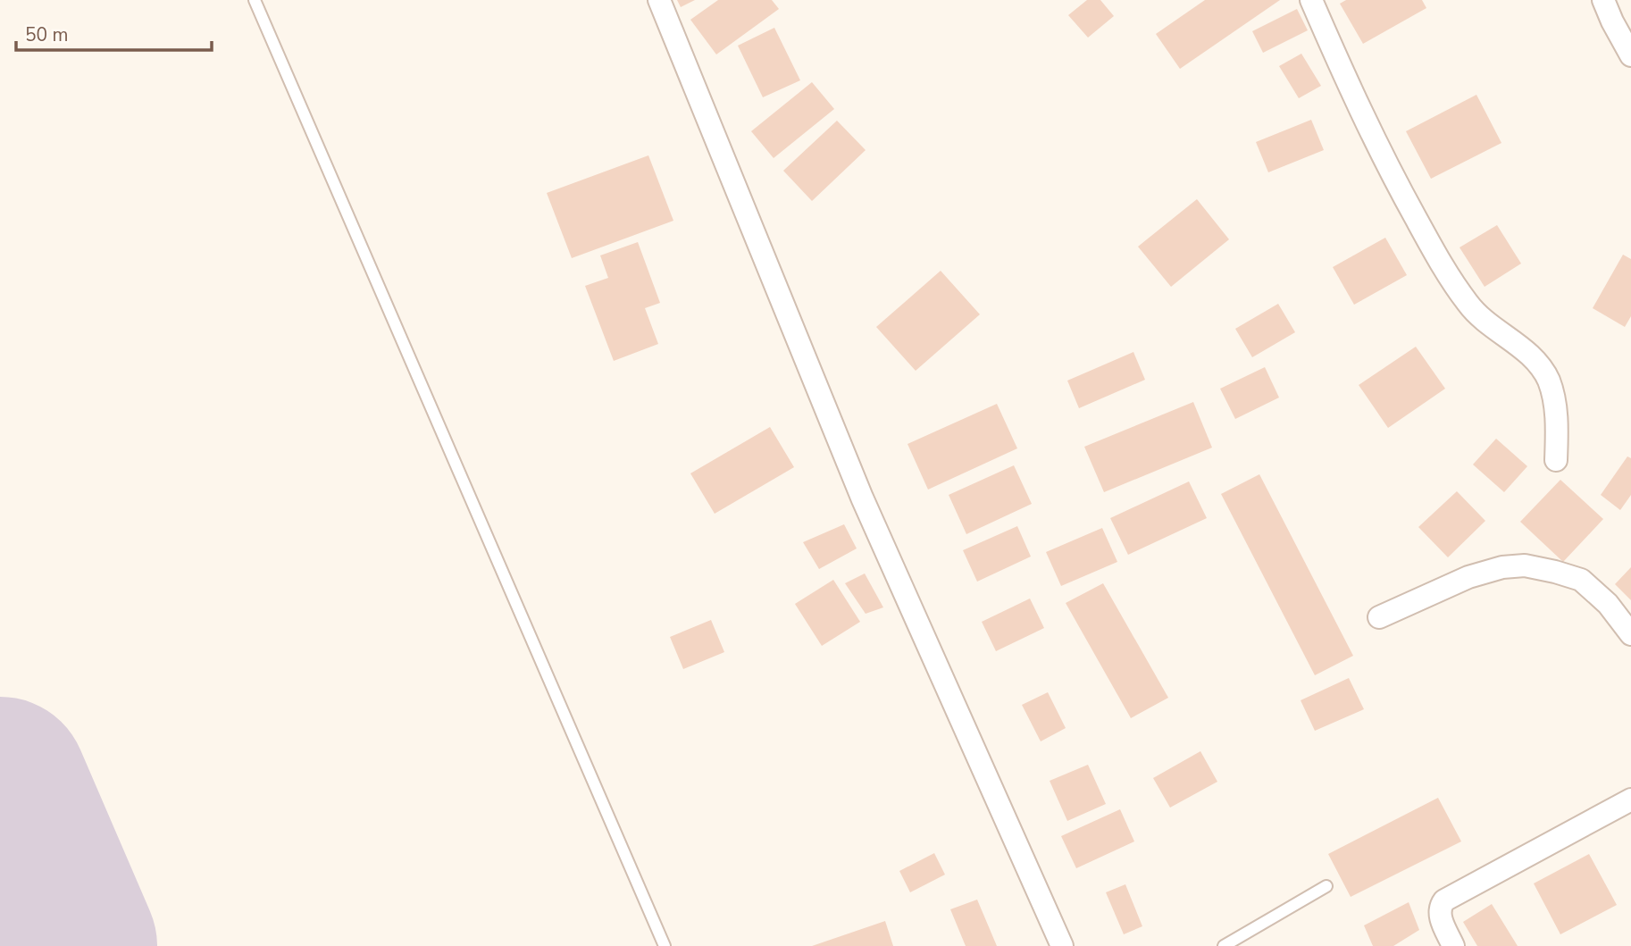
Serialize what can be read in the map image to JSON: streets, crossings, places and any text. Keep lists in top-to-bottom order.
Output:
{
  "scale_bar": "50 m"
}
